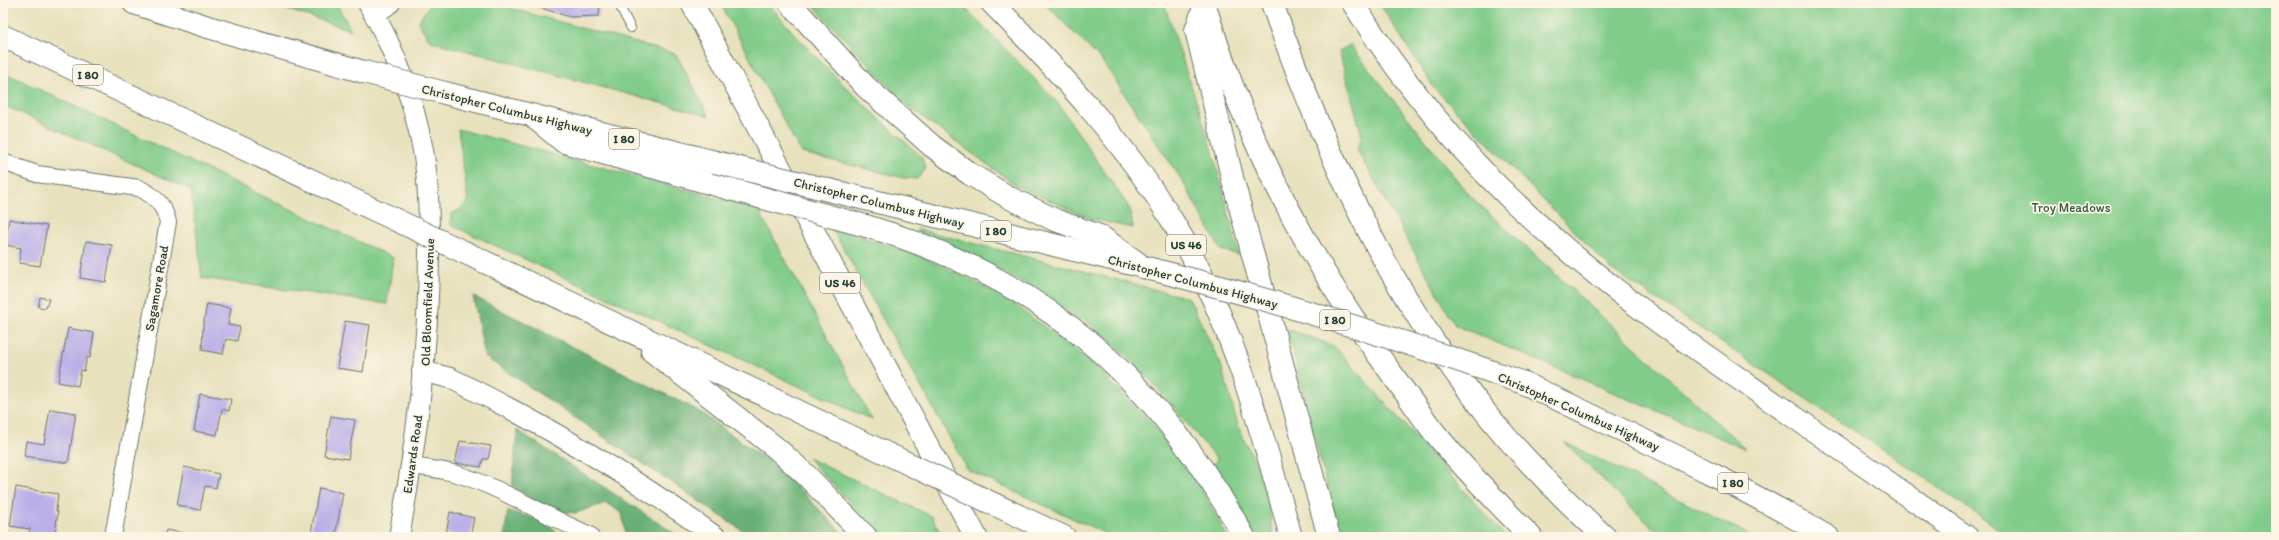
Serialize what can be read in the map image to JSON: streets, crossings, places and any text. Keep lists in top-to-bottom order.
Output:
{
  "streets": {
    "highway": ["I 80", "Christopher Columbus Highway", "US 46"],
    "street": ["Sagamore Road", "Old Bloomfield Avenue", "Edwards Road"]
  },
  "crossings": [
    ["Old Bloomfield Avenue", "Edwards Road"]
  ],
  "parks": ["Troy Meadows"]
}
